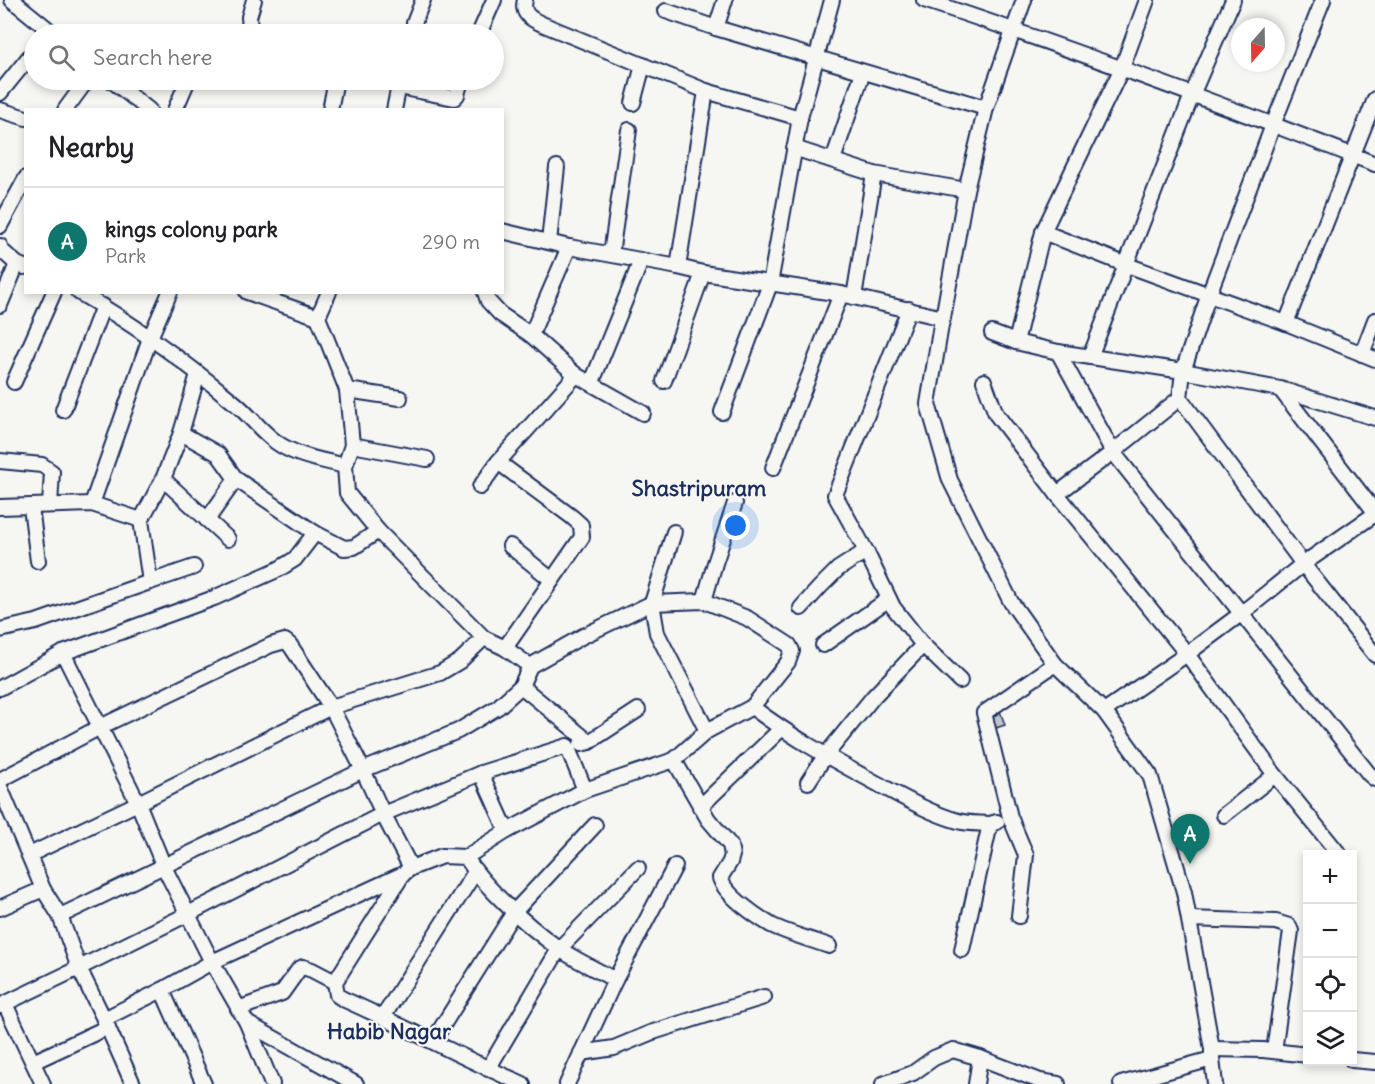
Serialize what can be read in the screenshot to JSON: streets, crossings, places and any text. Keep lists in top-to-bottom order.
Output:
{
  "districts": ["Shastripuram", "Habib Nagar"],
  "north": "bottom",
  "page": {
    "search": "Search here",
    "heading": "Nearby",
    "list": [
      {
        "mark": "A",
        "name": "kings colony park",
        "note": "Park",
        "value": "290 m"
      }
    ],
    "pins": "A",
    "map_buttons": ["+", "−"]
  }
}
